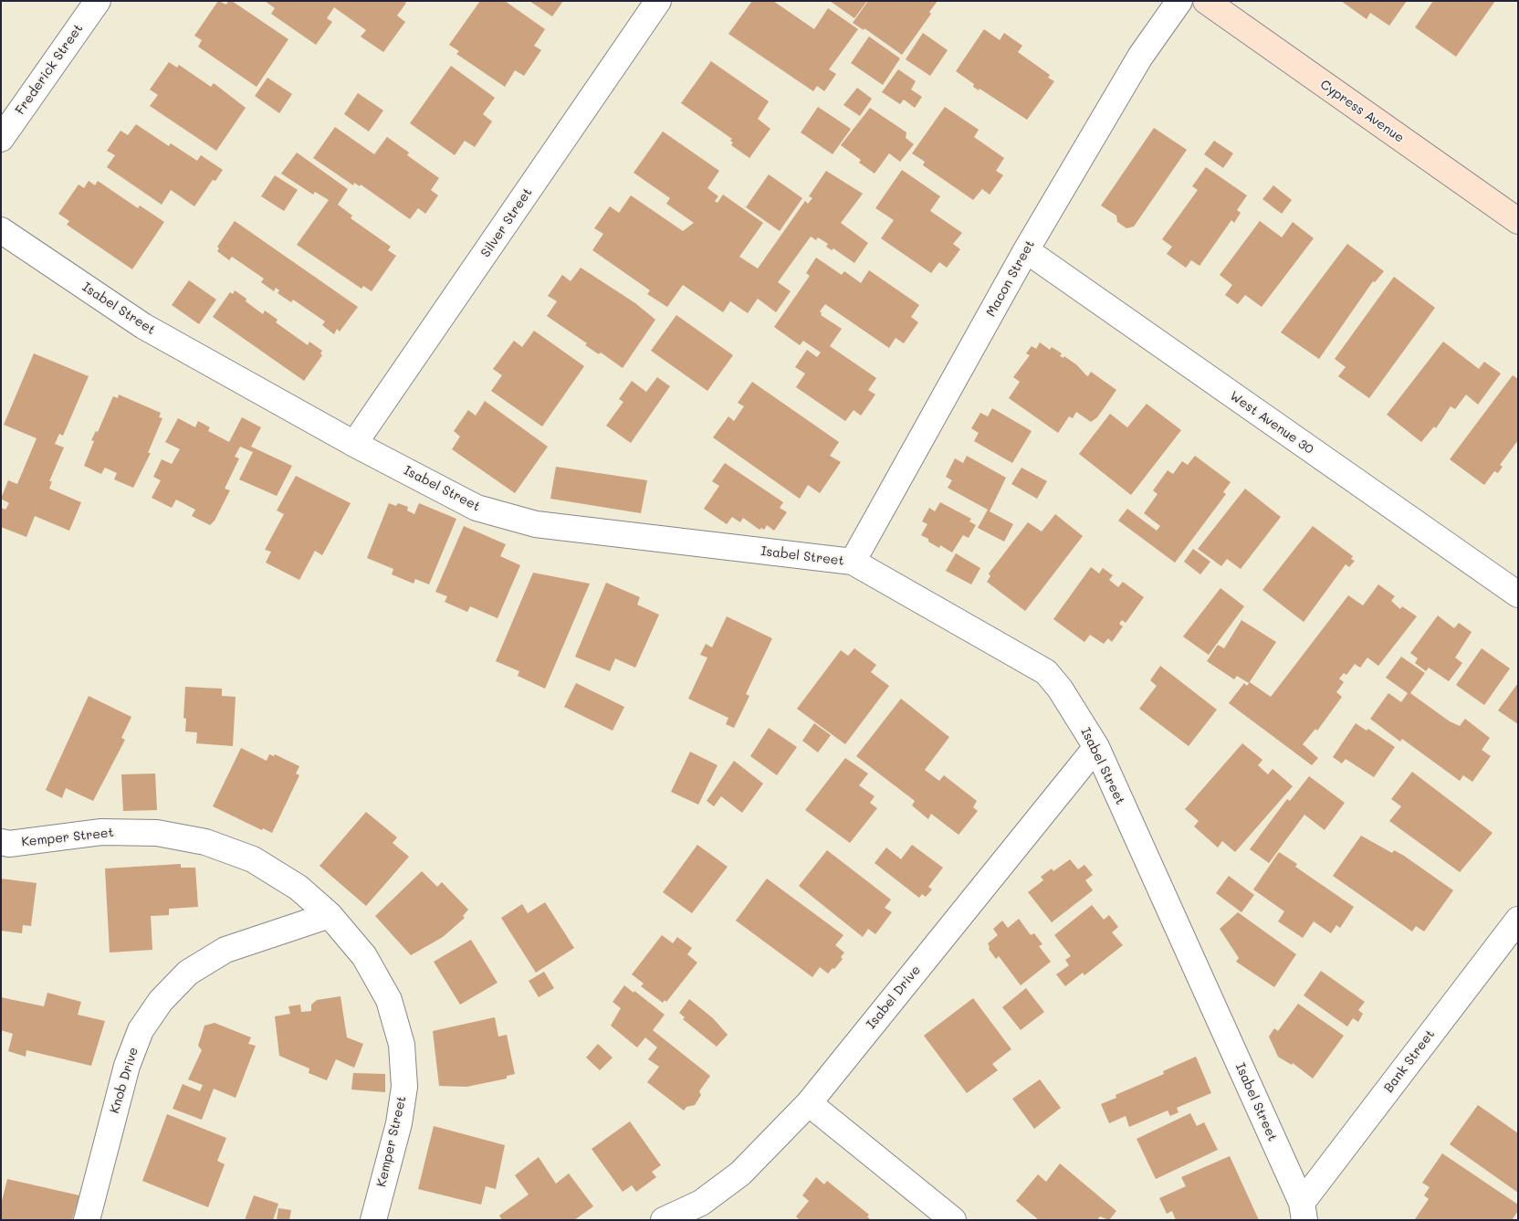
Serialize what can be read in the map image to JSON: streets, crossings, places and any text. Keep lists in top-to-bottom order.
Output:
{
  "streets": {
    "street": [
      "Frederick Street",
      "Cypress Avenue",
      "Silver Street",
      "Macon Street",
      "Isabel Street",
      "West Avenue 30",
      "Kemper Street",
      "Isabel Drive",
      "Bank Street",
      "Knob Drive"
    ]
  },
  "crossings": [
    ["Silver Street", "Isabel Street"],
    ["Macon Street", "Isabel Street"],
    ["Macon Street", "West Avenue 30"],
    ["Isabel Street", "Isabel Drive"],
    ["Isabel Street", "Bank Street"],
    ["Kemper Street", "Knob Drive"]
  ]
}
